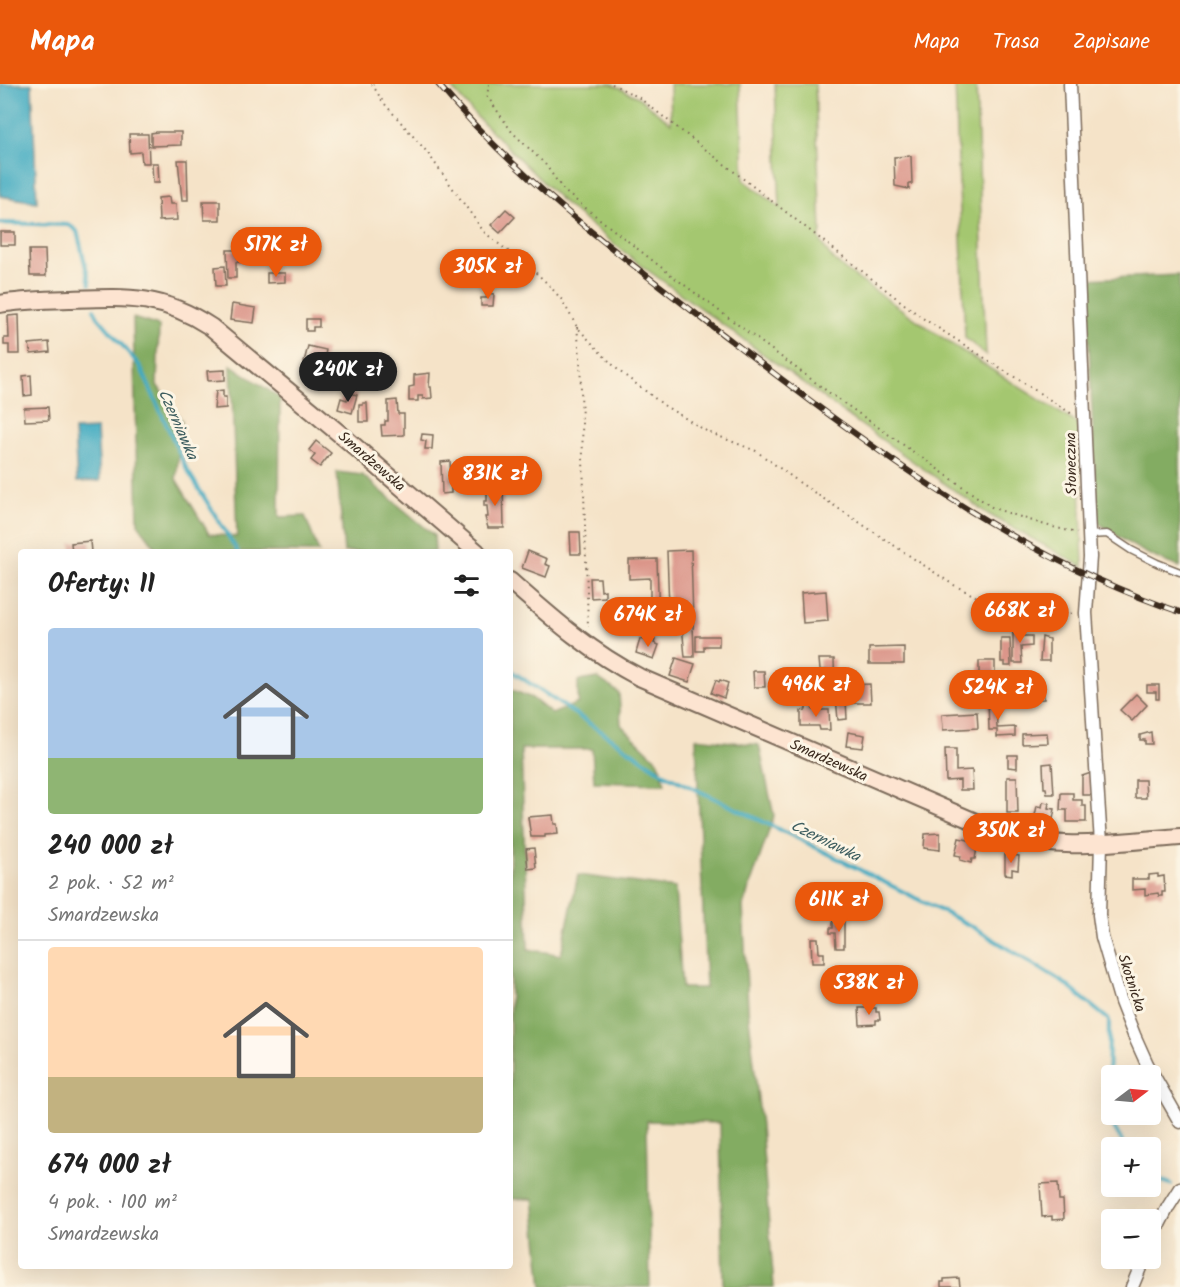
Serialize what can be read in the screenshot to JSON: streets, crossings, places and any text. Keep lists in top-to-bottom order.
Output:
{
  "streets": {
    "street": ["Smardzewska", "Słoneczna", "Skotnicka"]
  },
  "crossings": [
    ["Smardzewska", "Słoneczna"],
    ["Smardzewska", "Skotnicka"],
    ["Słoneczna", "Skotnicka"]
  ],
  "water": ["Czerniawka"],
  "north": "right",
  "page": {
    "header": "Mapa",
    "nav": ["Mapa", "Trasa", "Zapisane"],
    "price": [
      "517K zł",
      "305K zł",
      "240K zł",
      "831K zł",
      "668K zł",
      "674K zł",
      "496K zł",
      "524K zł",
      "350K zł",
      "611K zł",
      "538K zł"
    ],
    "heading": "Oferty: 11",
    "list": [
      {
        "name": "240 000 zł",
        "note": "2 pok. · 52 m² · Smardzewska"
      },
      {
        "name": "674 000 zł",
        "note": "4 pok. · 100 m² · Smardzewska"
      }
    ],
    "map_buttons": ["+", "−"]
  }
}
